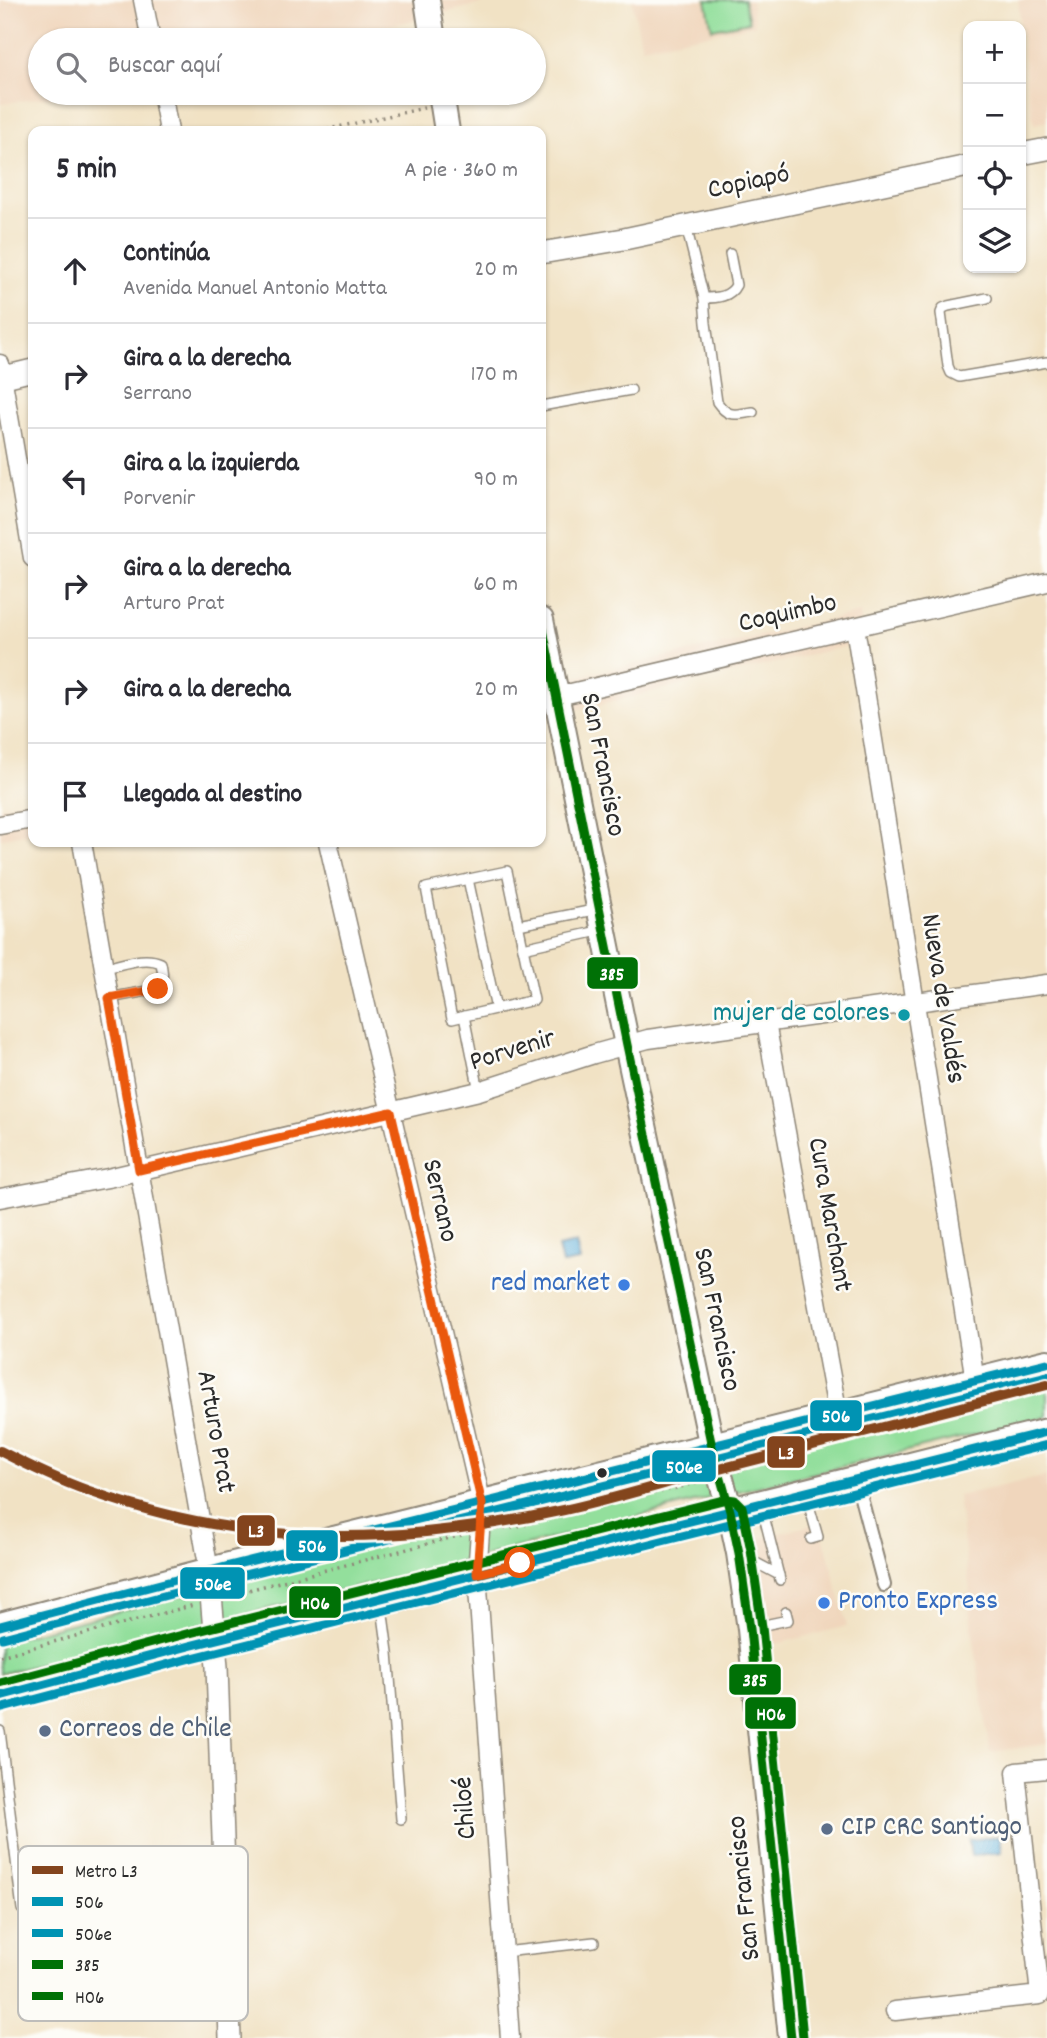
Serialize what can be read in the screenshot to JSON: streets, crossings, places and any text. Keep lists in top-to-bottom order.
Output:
{
  "streets": {
    "main road": ["San Francisco"],
    "street": [
      "Copiapó",
      "Coquimbo",
      "Nueva de Valdés",
      "Porvenir",
      "Serrano",
      "Cura Marchant",
      "Arturo Prat",
      "Chiloé"
    ]
  },
  "crossings": [
    ["Coquimbo", "San Francisco"],
    ["Coquimbo", "Nueva de Valdés"],
    ["San Francisco", "Porvenir"],
    ["Nueva de Valdés", "Porvenir"],
    ["Porvenir", "Serrano"],
    ["Porvenir", "Cura Marchant"],
    ["Porvenir", "Arturo Prat"],
    ["Serrano", "Chiloé"]
  ],
  "places": [
    "mujer de colores",
    "red market",
    "Pronto Express",
    "Correos de Chile",
    "CIP CRC Santiago"
  ],
  "lines": [
    "transit line 385",
    "transit line 506",
    "transit line 506e",
    "metro line L3",
    "transit line H06"
  ],
  "legend": [
    "Metro L3",
    "506",
    "506e",
    "385",
    "H06"
  ],
  "page": {
    "map_buttons": ["+", "−"],
    "search": "Buscar aquí",
    "heading": ["5 min", "A pie · 360 m"],
    "list": [
      ["Continúa", "Avenida Manuel Antonio Matta", "20 m"],
      ["Gira a la derecha", "Serrano", "170 m"],
      ["Gira a la izquierda", "Porvenir", "90 m"],
      ["Gira a la derecha", "Arturo Prat", "60 m"],
      ["Gira a la derecha", "20 m"],
      "Llegada al destino"
    ]
  }
}
